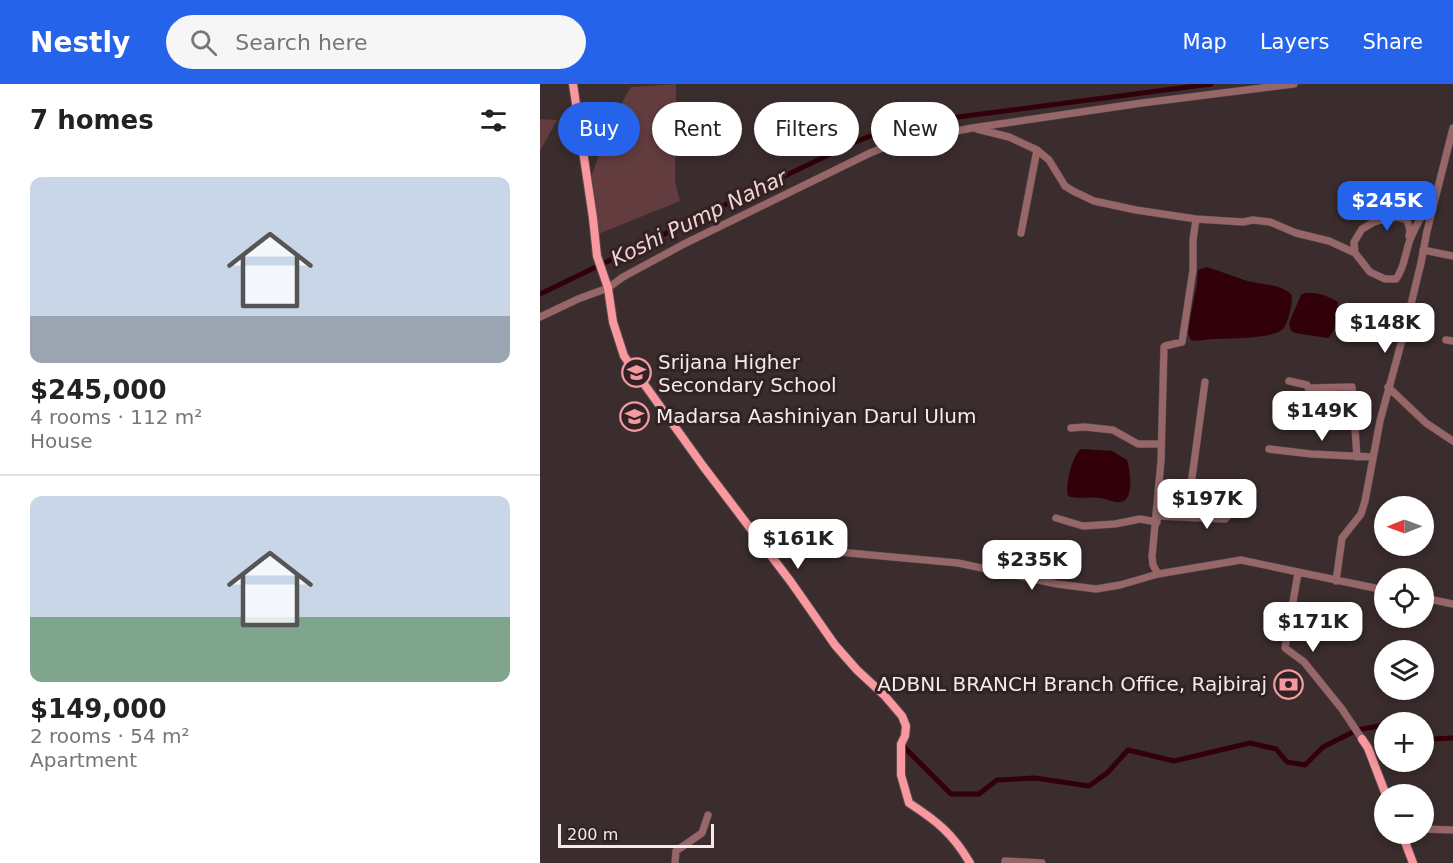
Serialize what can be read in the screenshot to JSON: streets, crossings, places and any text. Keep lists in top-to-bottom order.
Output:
{
  "water": ["Koshi Pump Nahar"],
  "places": {
    "school or university": ["Srijana Higher Secondary School", "Madarsa Aashiniyan Darul Ulum"],
    "bank": ["ADBNL BRANCH Branch Office, Rajbiraj"]
  },
  "scale_bar": "200 m",
  "north": "left",
  "page": {
    "header": "Nestly",
    "search": "Search here",
    "nav": ["Map", "Layers", "Share"],
    "heading": "7 homes",
    "chip": [
      "Buy",
      "Rent",
      "Filters",
      "New"
    ],
    "list": [
      {
        "name": "$245,000",
        "note": "4 rooms · 112 m² · House"
      },
      {
        "name": "$149,000",
        "note": "2 rooms · 54 m² · Apartment"
      }
    ],
    "price": [
      "$245K",
      "$148K",
      "$149K",
      "$197K",
      "$161K",
      "$235K",
      "$171K"
    ],
    "map_buttons": ["+", "−"],
    "scale": "200 m"
  }
}
